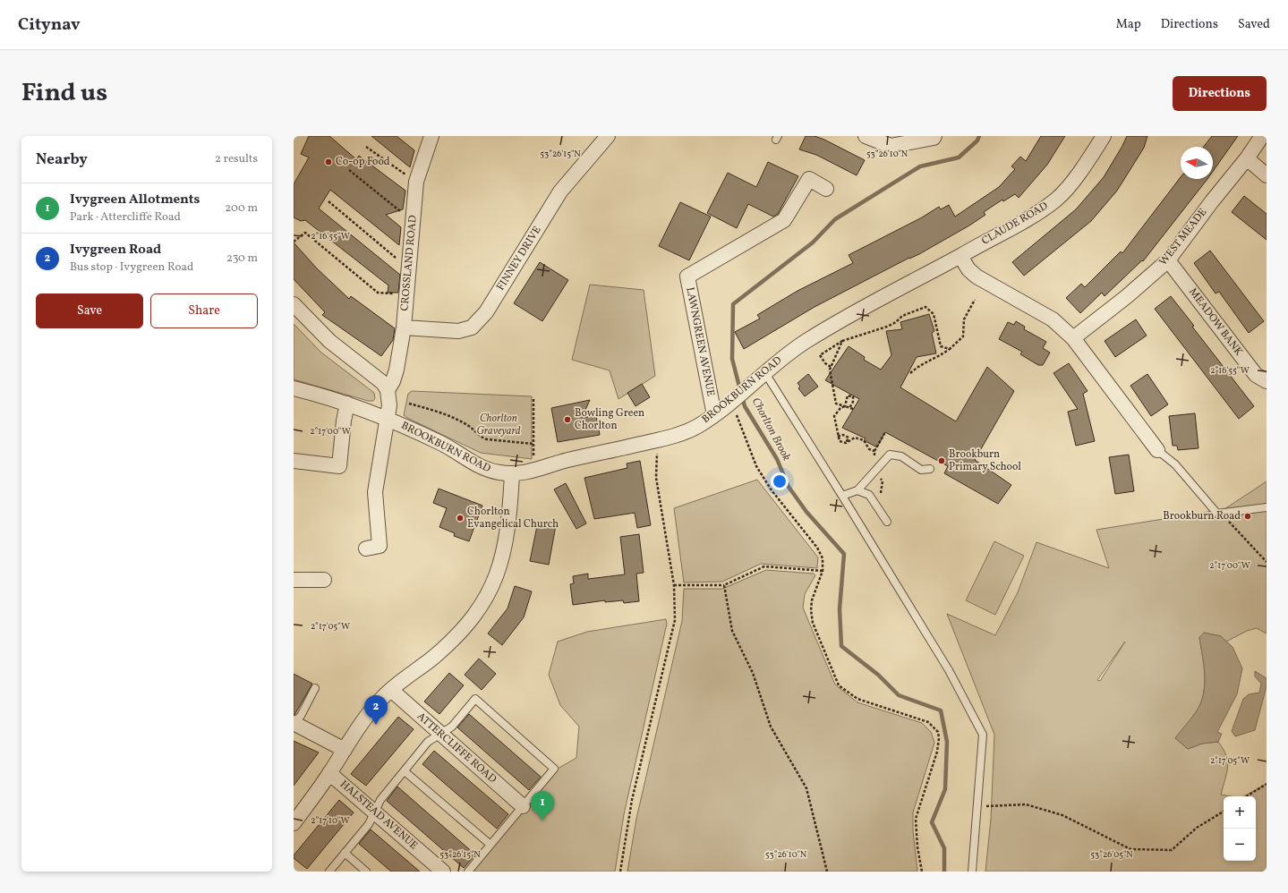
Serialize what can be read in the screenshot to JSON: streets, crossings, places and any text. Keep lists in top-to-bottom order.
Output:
{
  "streets": {
    "street": [
      "CLAUDE ROAD",
      "WEST MEADE",
      "FINNEY DRIVE",
      "CROSSLAND ROAD",
      "MEADOW BANK",
      "LAWNGREEN AVENUE",
      "BROOKBURN ROAD",
      "ATTERCLIFFE ROAD",
      "HALSTEAD AVENUE"
    ]
  },
  "crossings": [
    ["CLAUDE ROAD", "BROOKBURN ROAD"],
    ["WEST MEADE", "MEADOW BANK"],
    ["FINNEY DRIVE", "CROSSLAND ROAD"],
    ["LAWNGREEN AVENUE", "BROOKBURN ROAD"]
  ],
  "water": ["Chorlton Brook"],
  "parks": ["Chorlton Graveyard"],
  "places": [
    "Co-op Food",
    "Bowling Green Chorlton",
    "Brookburn Primary School",
    "Brookburn Road",
    "Chorlton Evangelical Church"
  ],
  "north": "left",
  "page": {
    "header": "Citynav",
    "nav": ["Map", "Directions", "Saved"],
    "title": "Find us",
    "buttons": [
      "Directions",
      ["Save", "Share"]
    ],
    "heading": ["Nearby", "2 results"],
    "list": [
      {
        "mark": "1",
        "name": "Ivygreen Allotments",
        "note": "Park · Attercliffe Road",
        "value": "200 m"
      },
      {
        "mark": "2",
        "name": "Ivygreen Road",
        "note": "Bus stop · Ivygreen Road",
        "value": "230 m"
      }
    ],
    "pins": ["2", "1"],
    "map_buttons": ["+", "−"]
  },
  "coordinates": [
    "53°26'15\"N",
    "53°26'10\"N",
    "2°16'55\"W",
    "2°17'00\"W",
    "2°17'05\"W",
    "2°17'10\"W",
    "53°26'05\"N"
  ]
}
